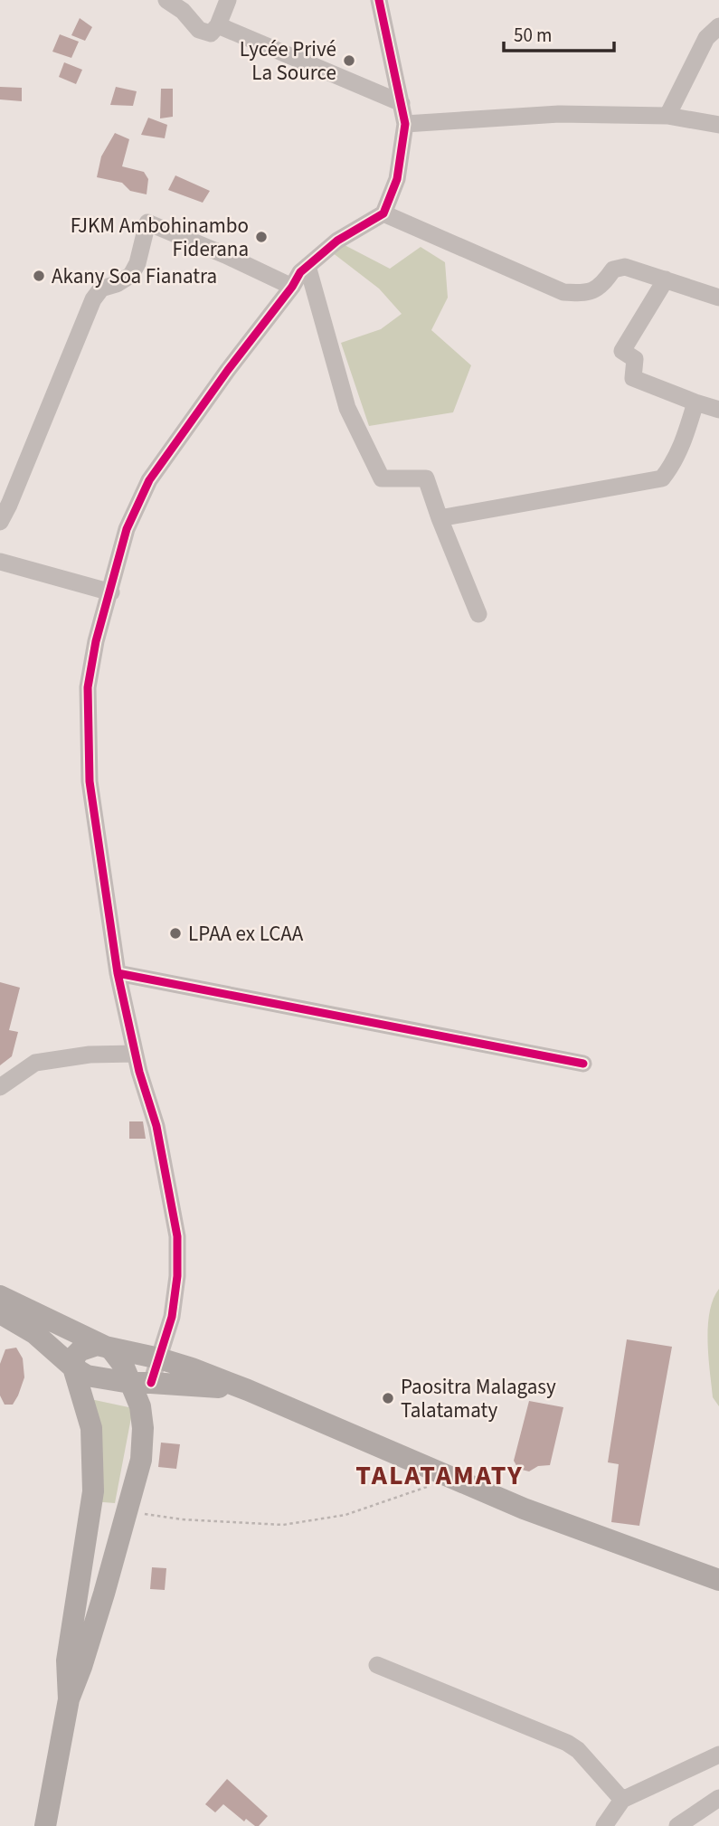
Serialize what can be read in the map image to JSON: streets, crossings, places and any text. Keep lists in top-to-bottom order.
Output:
{
  "districts": ["TALATAMATY"],
  "places": [
    "Lycée Privé La Source",
    "FJKM Ambohinambo Fiderana",
    "Akany Soa Fianatra",
    "LPAA ex LCAA",
    "Paositra Malagasy Talatamaty"
  ],
  "scale_bar": "50 m"
}
